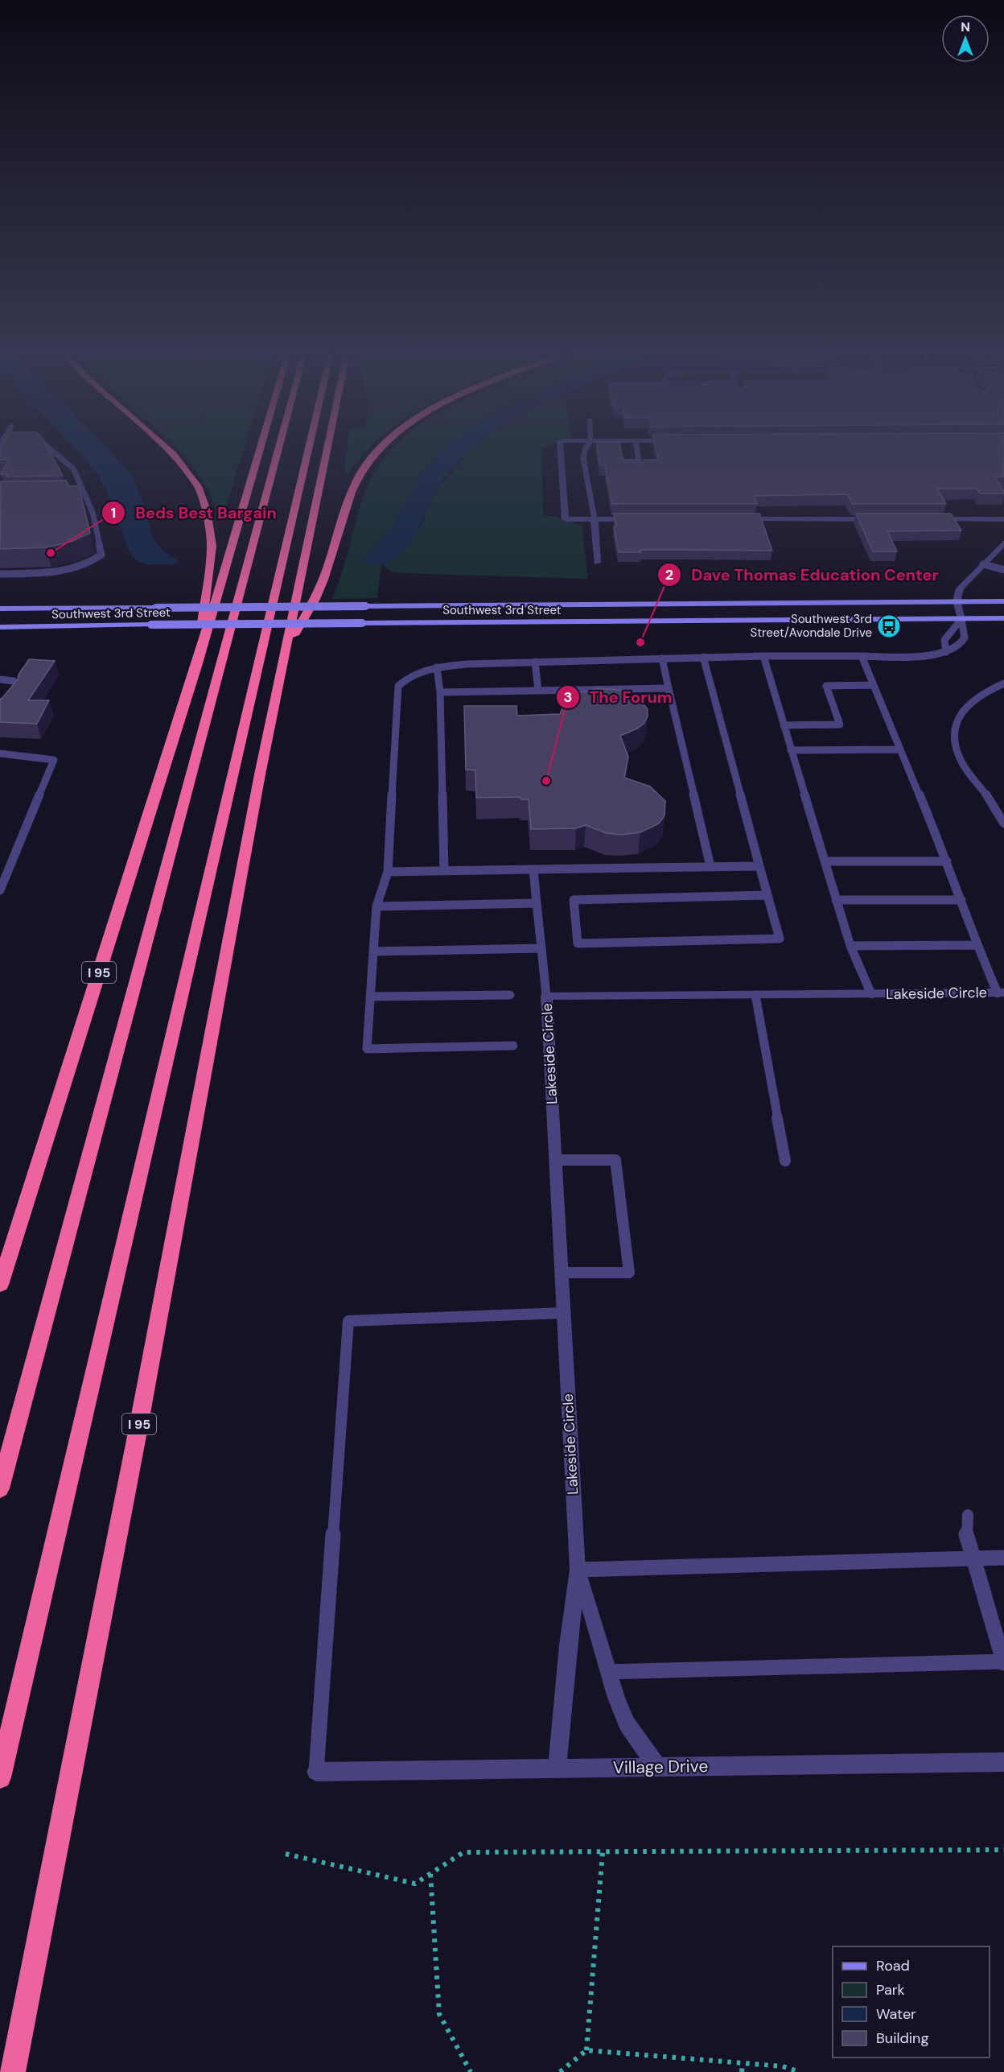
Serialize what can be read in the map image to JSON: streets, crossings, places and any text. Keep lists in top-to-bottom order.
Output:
{
  "streets": {
    "highway": ["I 95"],
    "street": ["Southwest 3rd Street", "Lakeside Circle", "Village Drive"]
  },
  "crossings": [
    ["Lakeside Circle", "Village Drive"]
  ],
  "places": {
    "other": ["Beds Best Bargain", "Dave Thomas Education Center", "The Forum"],
    "bus stop": ["Southwest 3rd Street/Avondale Drive"]
  },
  "legend": [
    "Road",
    "Park",
    "Water",
    "Building"
  ],
  "north": "top"
}
